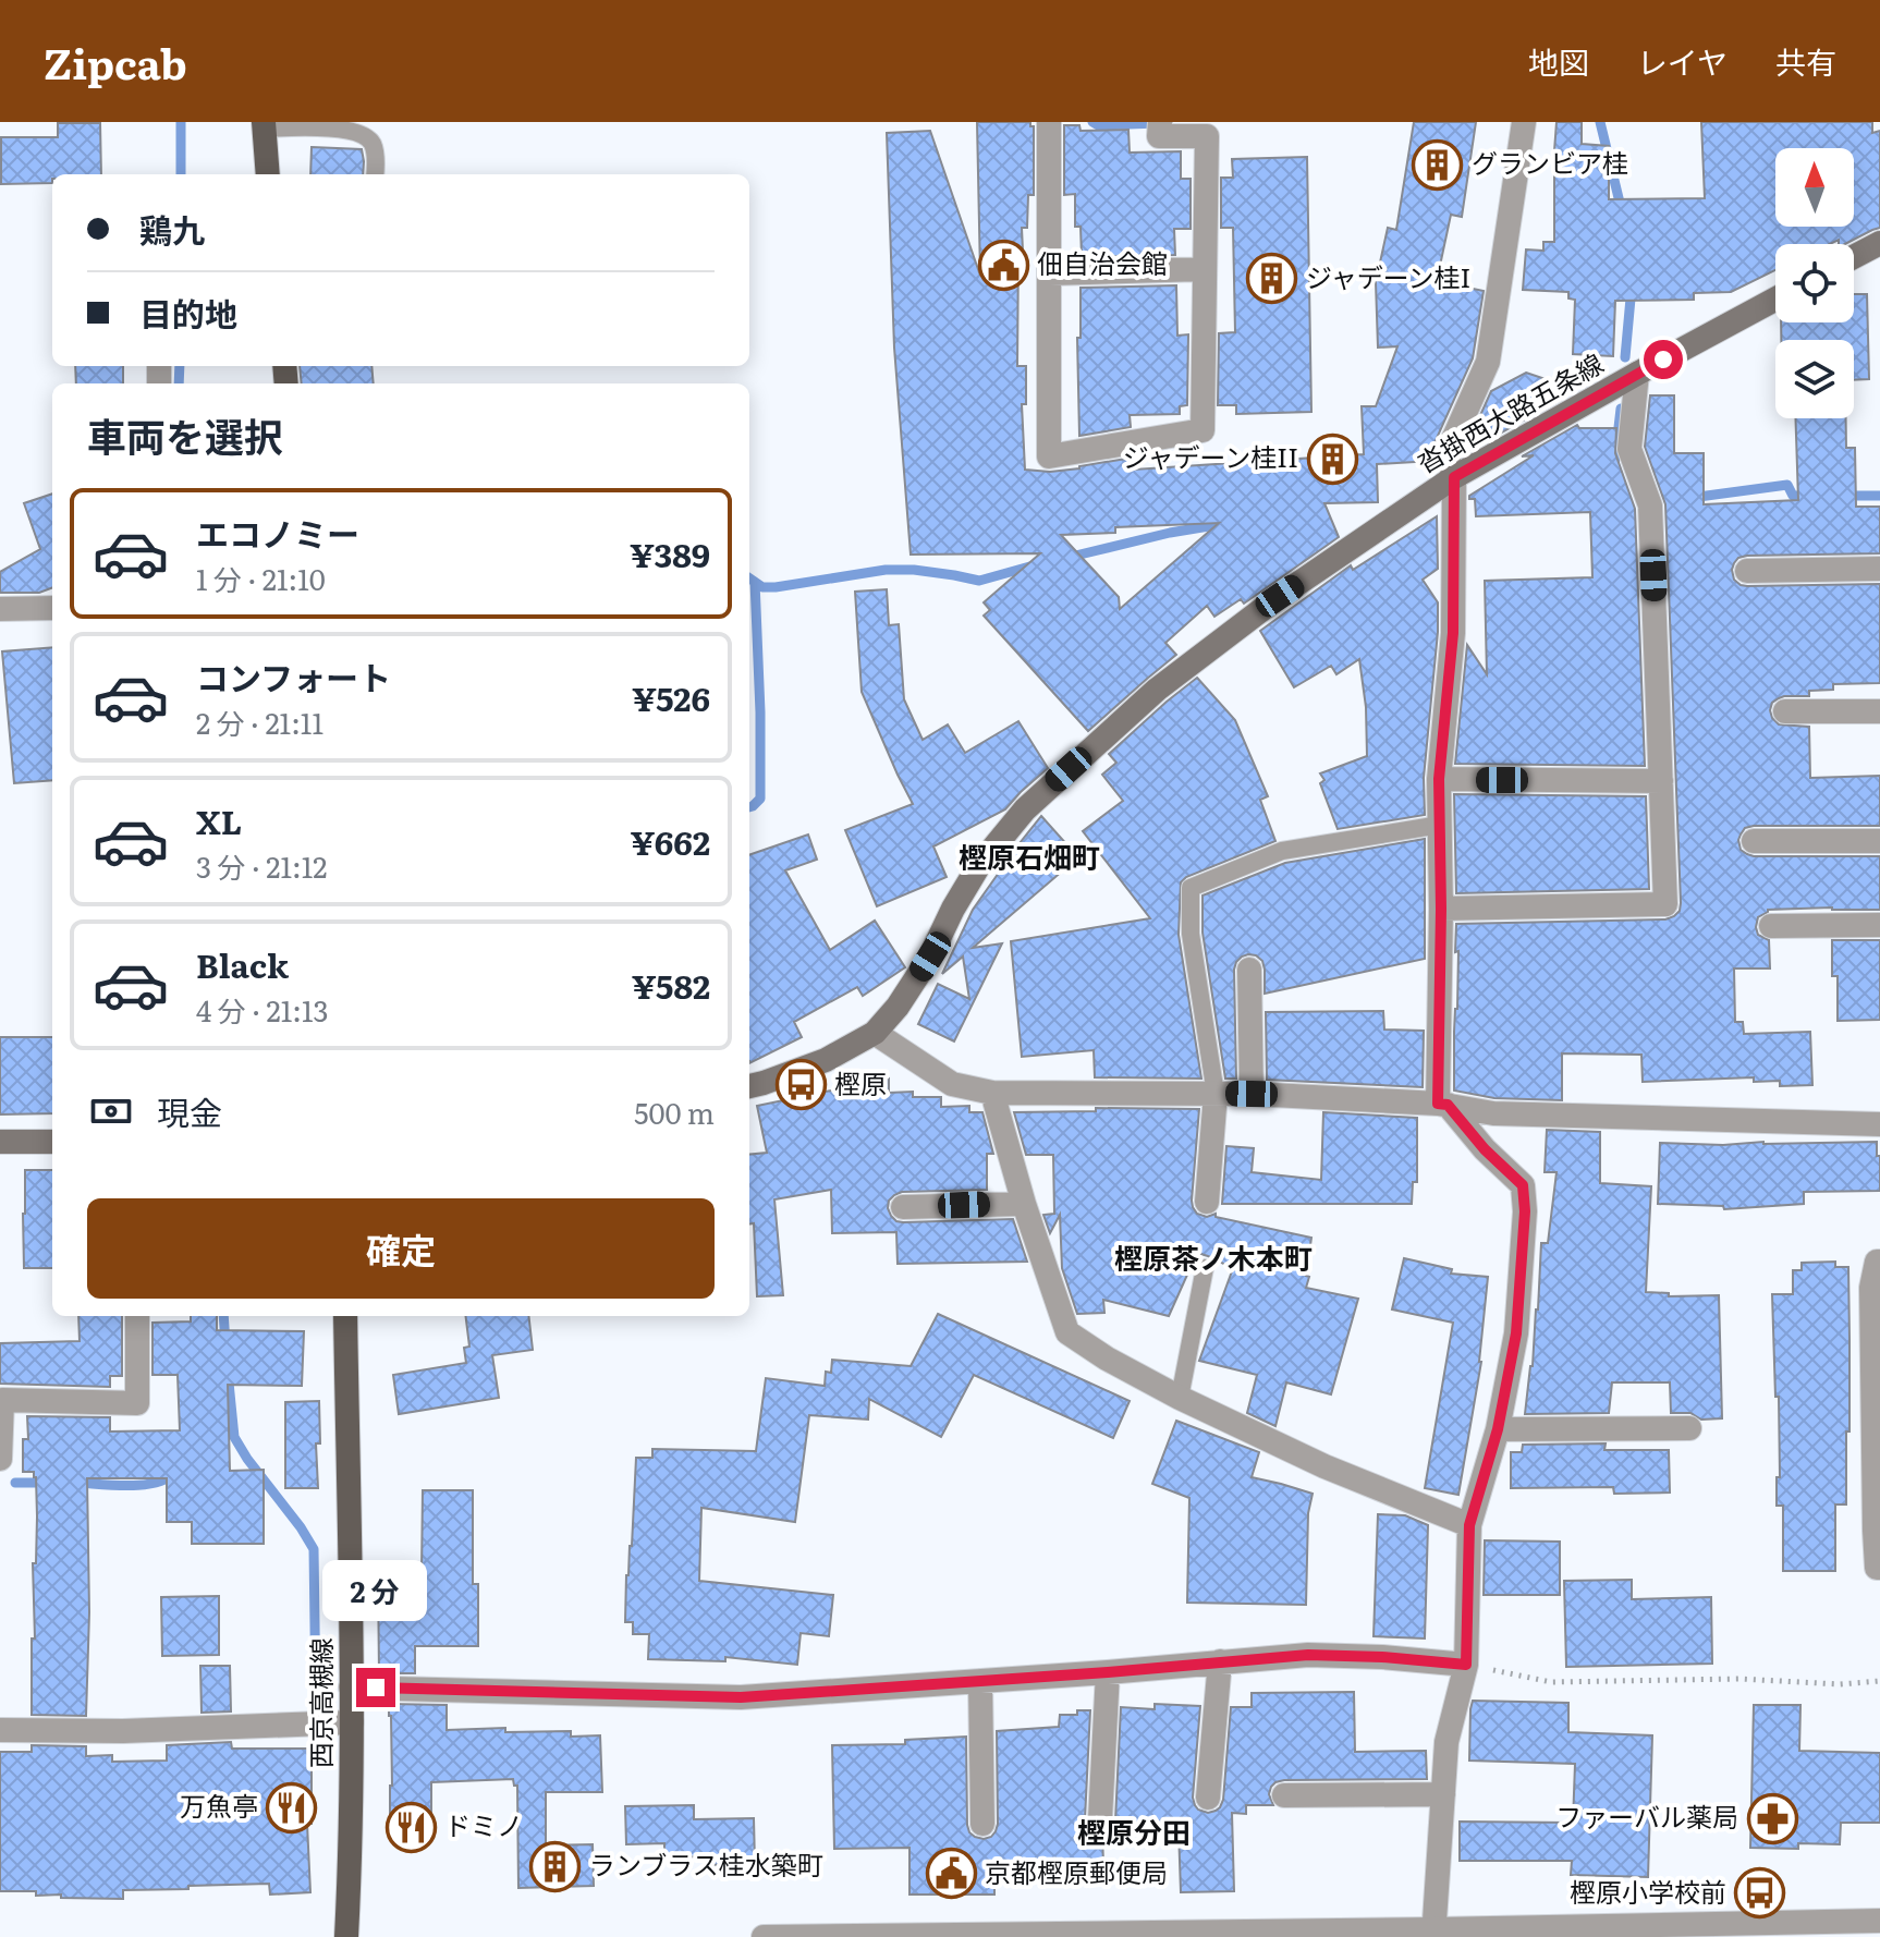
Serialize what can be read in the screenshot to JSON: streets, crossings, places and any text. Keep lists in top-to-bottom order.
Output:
{
  "streets": {
    "main road": ["沓掛西大路五条線", "西京高槻線"]
  },
  "districts": ["樫原石畑町", "樫原茶ノ木本町", "樫原分田"],
  "places": {
    "building": [
      "グランビア桂",
      "ジャデーン桂I",
      "ジャデーン桂II",
      "ランブラス桂水築町"
    ],
    "public building": ["佃自治会館", "京都樫原郵便局"],
    "bus stop": ["樫原", "樫原小学校前"],
    "restaurant": ["万魚亭", "ドミノ"],
    "pharmacy": ["ファーバル薬局"]
  },
  "north": "top",
  "page": {
    "header": "Zipcab",
    "nav": ["地図", "レイヤ", "共有"],
    "banner": ["鶏九", "目的地"],
    "heading": "車両を選択",
    "list": [
      {
        "name": "エコノミー",
        "note": "1 分 · 21:10",
        "value": "¥389"
      },
      {
        "name": "コンフォート",
        "note": "2 分 · 21:11",
        "value": "¥526"
      },
      {
        "name": "XL",
        "note": "3 分 · 21:12",
        "value": "¥662"
      },
      {
        "name": "Black",
        "note": "4 分 · 21:13",
        "value": "¥582"
      }
    ],
    "pay": ["現金", "500 m"],
    "buttons": "確定",
    "bubble": "2 分"
  }
}
